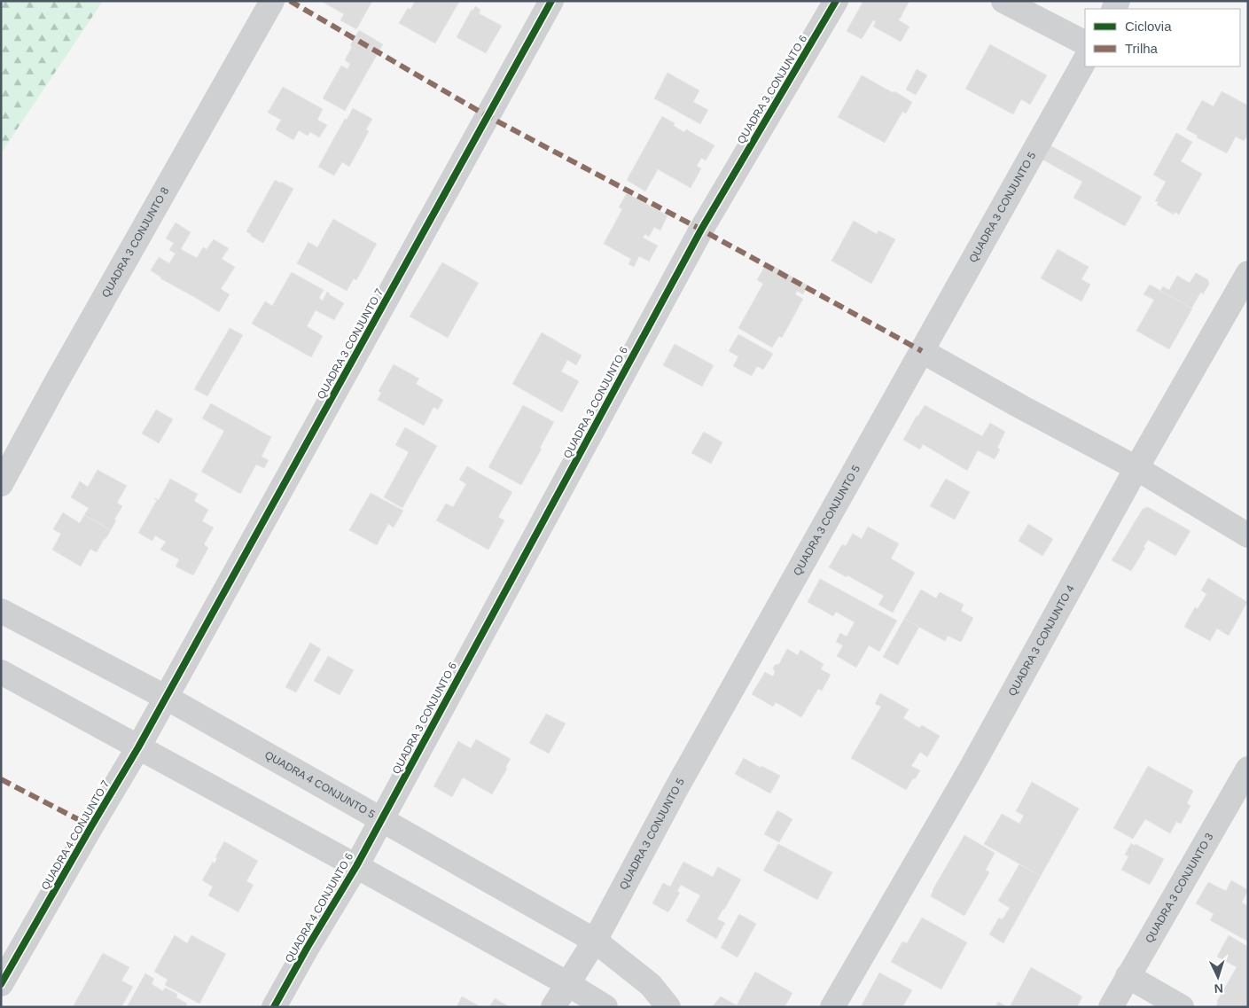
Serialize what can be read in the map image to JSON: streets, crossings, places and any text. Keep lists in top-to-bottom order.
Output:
{
  "streets": {
    "street": [
      "QUADRA 3 CONJUNTO 6",
      "QUADRA 3 CONJUNTO 5",
      "QUADRA 3 CONJUNTO 8",
      "QUADRA 3 CONJUNTO 7",
      "QUADRA 3 CONJUNTO 4",
      "QUADRA 4 CONJUNTO 5",
      "QUADRA 4 CONJUNTO 7",
      "QUADRA 3 CONJUNTO 3",
      "QUADRA 4 CONJUNTO 6"
    ]
  },
  "crossings": [
    ["QUADRA 3 CONJUNTO 6", "QUADRA 4 CONJUNTO 5"],
    ["QUADRA 3 CONJUNTO 6", "QUADRA 4 CONJUNTO 6"],
    ["QUADRA 3 CONJUNTO 5", "QUADRA 4 CONJUNTO 5"],
    ["QUADRA 3 CONJUNTO 7", "QUADRA 4 CONJUNTO 5"],
    ["QUADRA 3 CONJUNTO 7", "QUADRA 4 CONJUNTO 7"],
    ["QUADRA 4 CONJUNTO 5", "QUADRA 4 CONJUNTO 7"],
    ["QUADRA 4 CONJUNTO 5", "QUADRA 4 CONJUNTO 6"]
  ],
  "legend": ["Ciclovia", "Trilha"],
  "north": "bottom"
}
